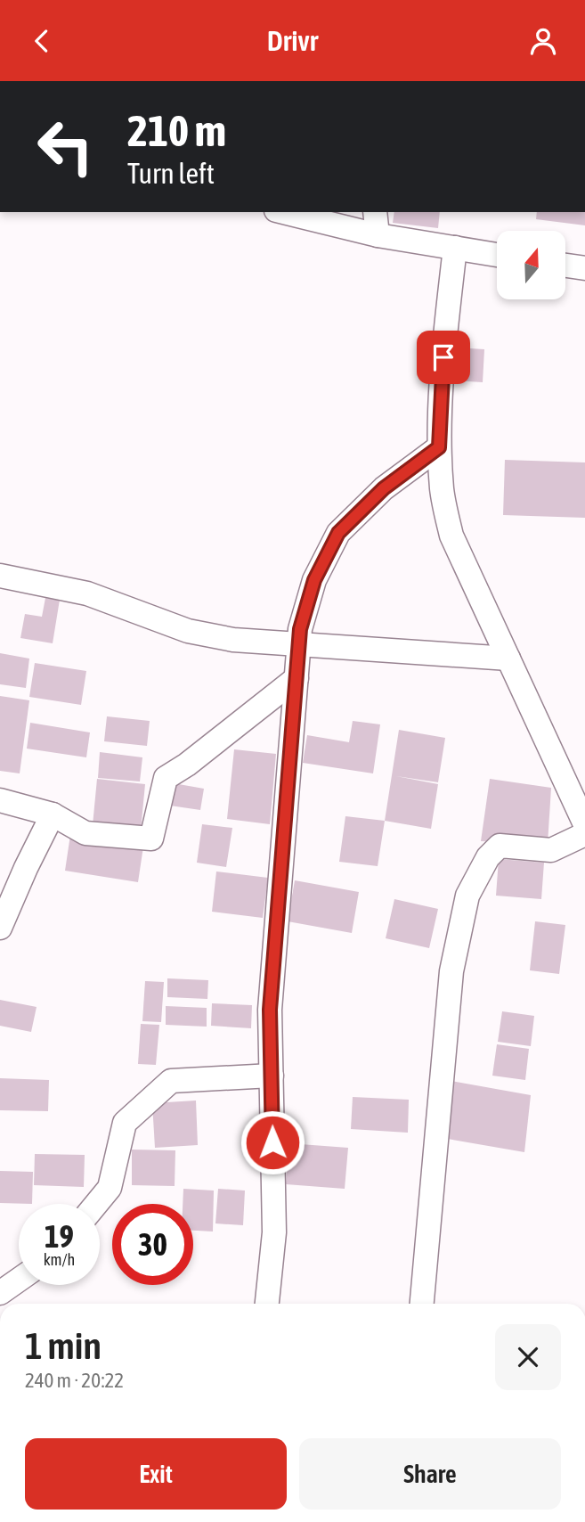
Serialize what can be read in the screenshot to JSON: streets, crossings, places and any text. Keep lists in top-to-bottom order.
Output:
{
  "north": "top",
  "page": {
    "header": "Drivr",
    "turn": ["210 m", "Turn left"],
    "speed": "19 km/h",
    "limit": "30",
    "heading": ["1 min", "240 m · 20:22"],
    "buttons": ["Exit", "Share"]
  }
}
